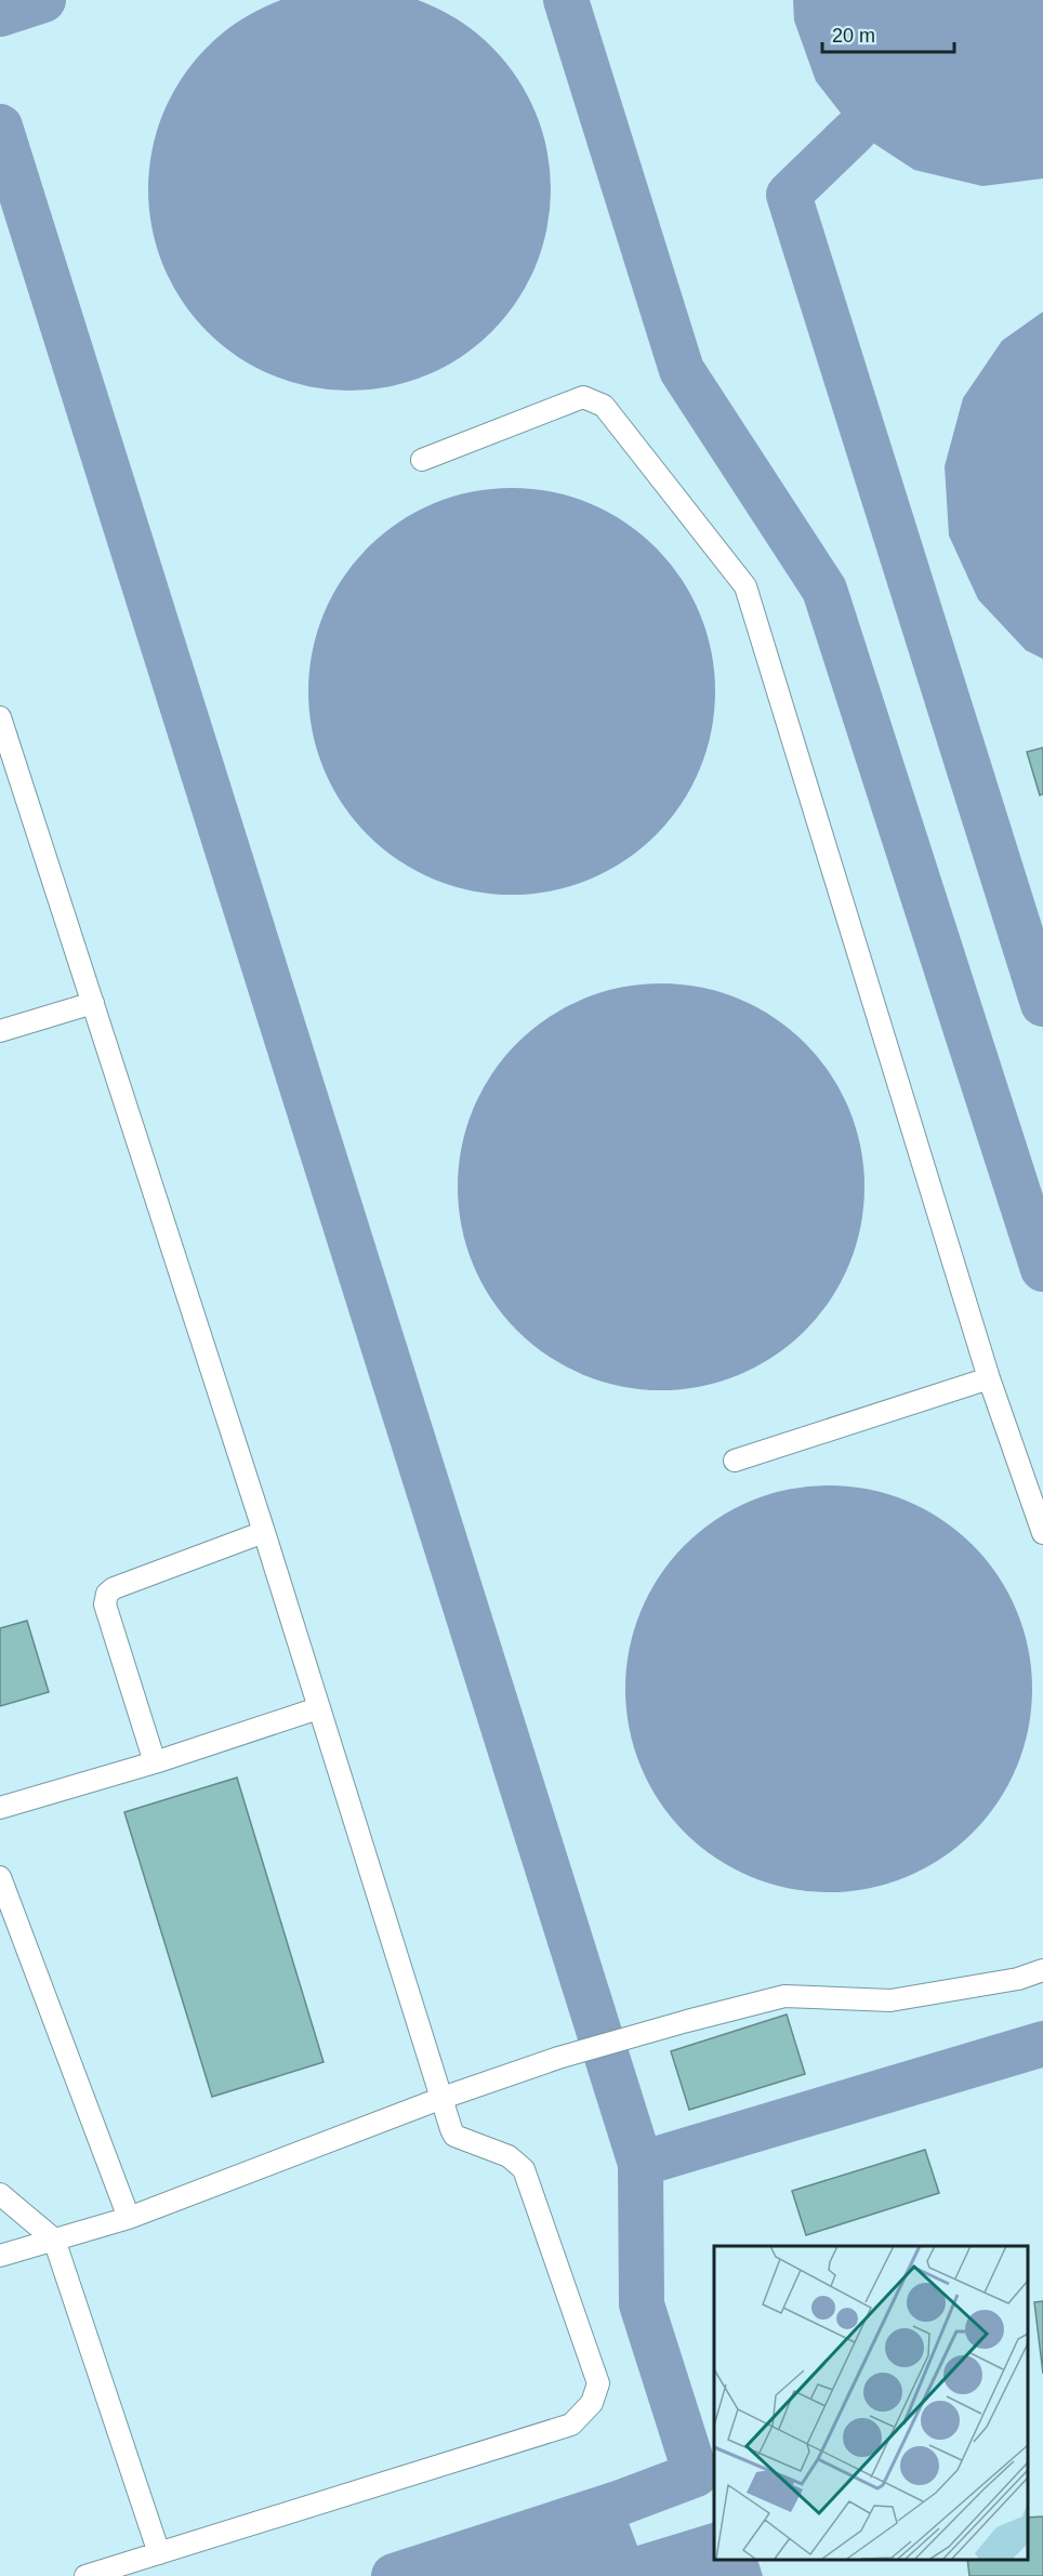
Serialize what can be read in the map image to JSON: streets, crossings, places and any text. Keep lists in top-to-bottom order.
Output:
{
  "scale_bar": "20 m"
}
